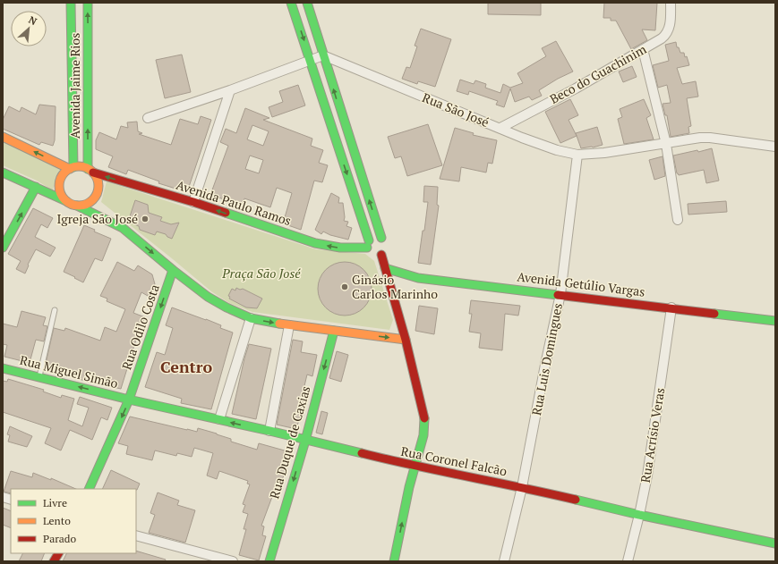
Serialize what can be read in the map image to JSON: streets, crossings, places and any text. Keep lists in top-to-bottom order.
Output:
{
  "streets": {
    "street": [
      "Beco do Guachinim",
      "Avenida Jaime Rios",
      "Rua São José",
      "Avenida Paulo Ramos",
      "Avenida Getúlio Vargas",
      "Rua Odilo Costa",
      "Rua Luis Domingues",
      "Rua Miguel Simão",
      "Rua Acrísio Veras",
      "Rua Duque de Caxias",
      "Rua Coronel Falcão"
    ]
  },
  "crossings": [
    ["Beco do Guachinim", "Rua São José"],
    ["Avenida Jaime Rios", "Avenida Paulo Ramos"],
    ["Rua São José", "Rua Luis Domingues"],
    ["Avenida Getúlio Vargas", "Rua Luis Domingues"],
    ["Avenida Getúlio Vargas", "Rua Acrísio Veras"],
    ["Rua Odilo Costa", "Rua Miguel Simão"],
    ["Rua Odilo Costa", "Rua Coronel Falcão"],
    ["Rua Luis Domingues", "Rua Coronel Falcão"],
    ["Rua Miguel Simão", "Rua Coronel Falcão"],
    ["Rua Acrísio Veras", "Rua Coronel Falcão"],
    ["Rua Duque de Caxias", "Rua Coronel Falcão"]
  ],
  "one_way": ["Rua Odilo Costa", "Rua Miguel Simão"],
  "districts": ["Centro"],
  "parks": ["Praça São José"],
  "places": ["Igreja São José", "Ginásio Carlos Marinho"],
  "legend": ["Livre", "Lento", "Parado"],
  "north": "top right"
}
